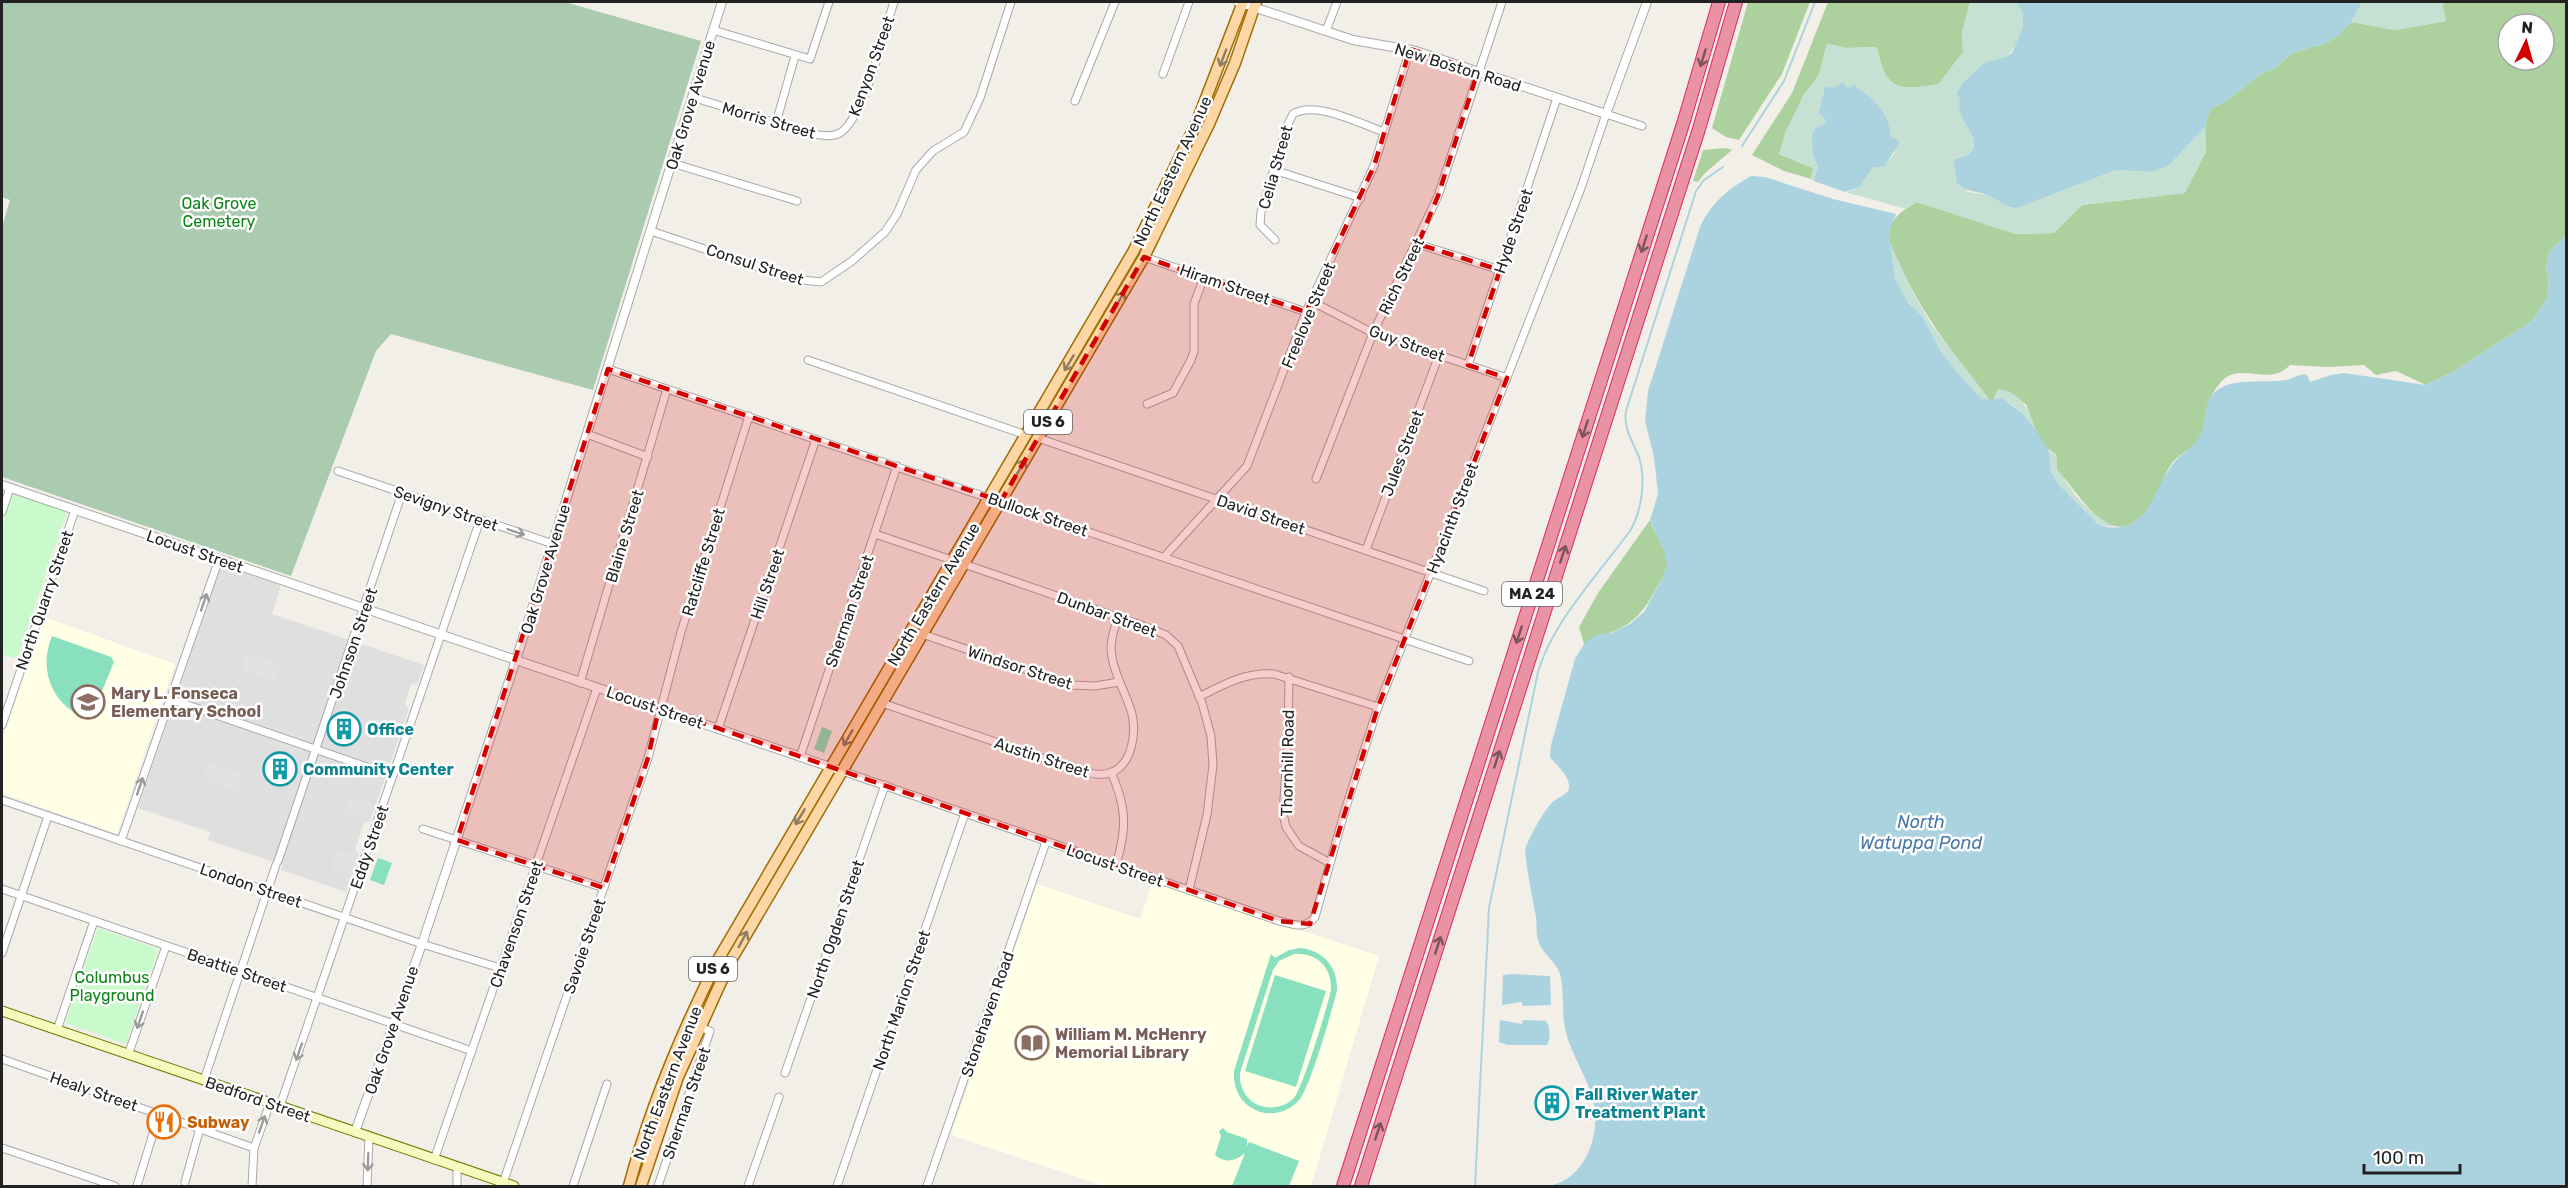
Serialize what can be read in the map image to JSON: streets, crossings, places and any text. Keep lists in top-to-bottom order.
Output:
{
  "streets": {
    "highway": ["MA 24"],
    "main road": ["North Eastern Avenue", "US 6", "Bedford Street"],
    "street": [
      "Kenyon Street",
      "New Boston Road",
      "Oak Grove Avenue",
      "Morris Street",
      "Celia Street",
      "Hyde Street",
      "Consul Street",
      "Rich Street",
      "Hiram Street",
      "Freelove Street",
      "Guy Street",
      "Jules Street",
      "Sevigny Street",
      "Bullock Street",
      "David Street",
      "Hyacinth Street",
      "Blaine Street",
      "Locust Street",
      "Ratcliffe Street",
      "Hill Street",
      "North Quarry Street",
      "Sherman Street",
      "Dunbar Street",
      "Johnson Street",
      "Windsor Street",
      "Austin Street",
      "Thornhill Road",
      "Eddy Street",
      "London Street",
      "Chavenson Street",
      "North Ogden Street",
      "Savoie Street",
      "Beattie Street",
      "North Marion Street",
      "Stonehaven Road",
      "Healy Street"
    ]
  },
  "crossings": [
    ["Kenyon Street", "Morris Street"],
    ["New Boston Road", "North Eastern Avenue"],
    ["New Boston Road", "Hyde Street"],
    ["New Boston Road", "Rich Street"],
    ["New Boston Road", "Freelove Street"],
    ["New Boston Road", "Hyacinth Street"],
    ["Oak Grove Avenue", "Morris Street"],
    ["Oak Grove Avenue", "Consul Street"],
    ["Oak Grove Avenue", "Sevigny Street"],
    ["Oak Grove Avenue", "Bullock Street"],
    ["Oak Grove Avenue", "Locust Street"],
    ["Oak Grove Avenue", "London Street"],
    ["Oak Grove Avenue", "Beattie Street"],
    ["Oak Grove Avenue", "Bedford Street"],
    ["Celia Street", "Freelove Street"],
    ["North Eastern Avenue", "Hiram Street"],
    ["North Eastern Avenue", "Bullock Street"],
    ["North Eastern Avenue", "David Street"],
    ["North Eastern Avenue", "Locust Street"],
    ["North Eastern Avenue", "Sherman Street"],
    ["North Eastern Avenue", "Dunbar Street"],
    ["North Eastern Avenue", "Windsor Street"],
    ["North Eastern Avenue", "Austin Street"],
    ["Hyde Street", "Guy Street"],
    ["Rich Street", "Guy Street"],
    ["Hiram Street", "Freelove Street"],
    ["Freelove Street", "Guy Street"],
    ["Freelove Street", "Bullock Street"],
    ["Freelove Street", "David Street"],
    ["Guy Street", "Jules Street"],
    ["Guy Street", "Hyacinth Street"],
    ["Jules Street", "David Street"],
    ["Sevigny Street", "Johnson Street"],
    ["Sevigny Street", "Eddy Street"],
    ["Bullock Street", "Hyacinth Street"],
    ["Bullock Street", "Blaine Street"],
    ["Bullock Street", "Ratcliffe Street"],
    ["Bullock Street", "Hill Street"],
    ["Bullock Street", "Sherman Street"],
    ["David Street", "Hyacinth Street"],
    ["Hyacinth Street", "Locust Street"],
    ["Hyacinth Street", "Thornhill Road"],
    ["Blaine Street", "Locust Street"],
    ["Locust Street", "Ratcliffe Street"],
    ["Locust Street", "Hill Street"],
    ["Locust Street", "North Quarry Street"],
    ["Locust Street", "Sherman Street"],
    ["Locust Street", "Dunbar Street"],
    ["Locust Street", "Johnson Street"],
    ["Locust Street", "Eddy Street"],
    ["Locust Street", "Chavenson Street"],
    ["Locust Street", "North Ogden Street"],
    ["Locust Street", "Savoie Street"],
    ["Locust Street", "North Marion Street"],
    ["Locust Street", "Stonehaven Road"],
    ["Ratcliffe Street", "Savoie Street"],
    ["Dunbar Street", "Austin Street"],
    ["Johnson Street", "London Street"],
    ["Johnson Street", "Beattie Street"],
    ["Johnson Street", "Bedford Street"],
    ["Windsor Street", "Austin Street"],
    ["Eddy Street", "London Street"],
    ["Eddy Street", "Beattie Street"],
    ["Eddy Street", "Bedford Street"],
    ["London Street", "Chavenson Street"],
    ["Chavenson Street", "Beattie Street"],
    ["Chavenson Street", "Bedford Street"],
    ["Savoie Street", "Bedford Street"]
  ],
  "water": ["North Watuppa Pond"],
  "parks": ["Oak Grove Cemetery", "Columbus Playground"],
  "places": {
    "school or university": ["Mary L. Fonseca Elementary School"],
    "building": ["Office", "Community Center", "Fall River Water Treatment Plant"],
    "library": ["William M. McHenry Memorial Library"],
    "restaurant": ["Subway"]
  },
  "scale_bar": "100 m",
  "north": "top"
}
